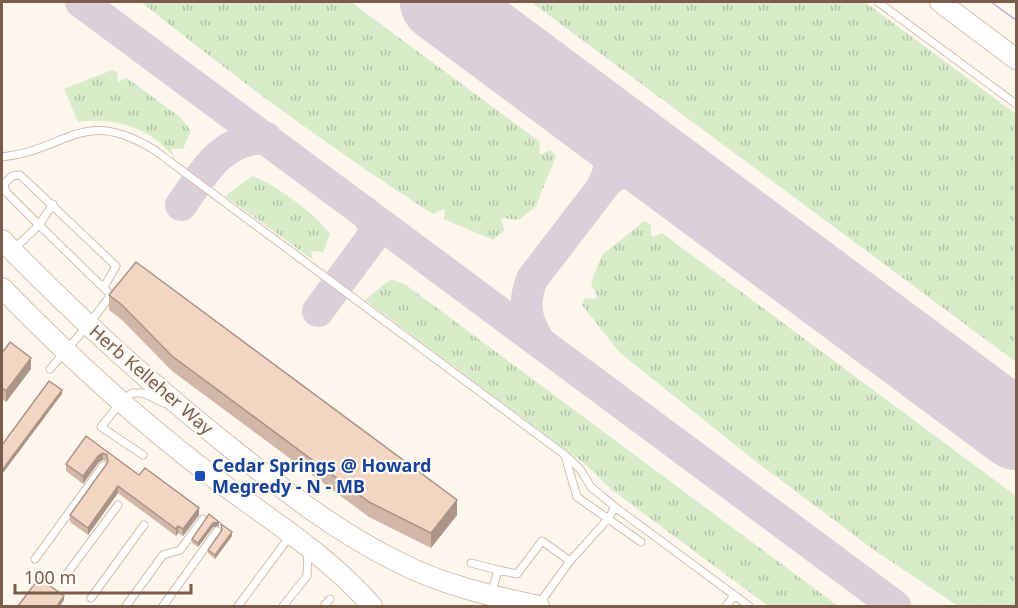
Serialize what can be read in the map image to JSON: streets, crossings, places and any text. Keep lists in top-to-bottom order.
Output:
{
  "streets": {
    "main road": ["Herb Kelleher Way"]
  },
  "places": {
    "transit": ["Cedar Springs @ Howard Megredy - N - MB"]
  },
  "scale_bar": "100 m"
}
